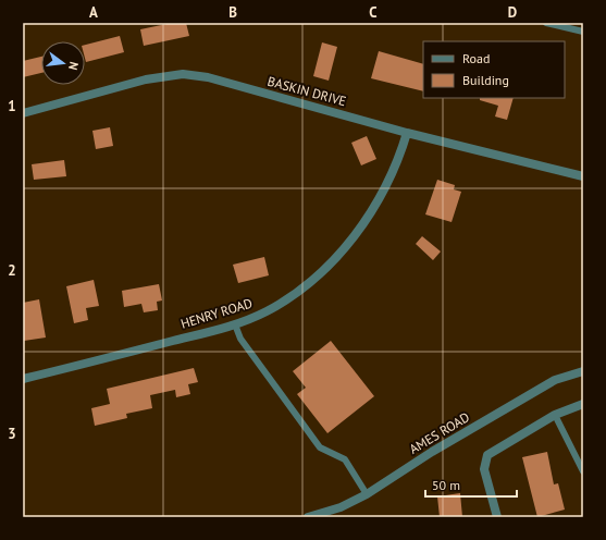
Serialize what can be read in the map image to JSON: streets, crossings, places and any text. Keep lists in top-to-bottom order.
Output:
{
  "streets": {
    "street": ["BASKIN DRIVE", "HENRY ROAD", "AMES ROAD"]
  },
  "crossings": [
    ["BASKIN DRIVE", "HENRY ROAD"]
  ],
  "legend": ["Road", "Building"],
  "scale_bar": "50 m",
  "north": "right",
  "grid": {
    "columns": [
      "A",
      "B",
      "C",
      "D"
    ],
    "rows": ["1", "2", "3"]
  }
}
